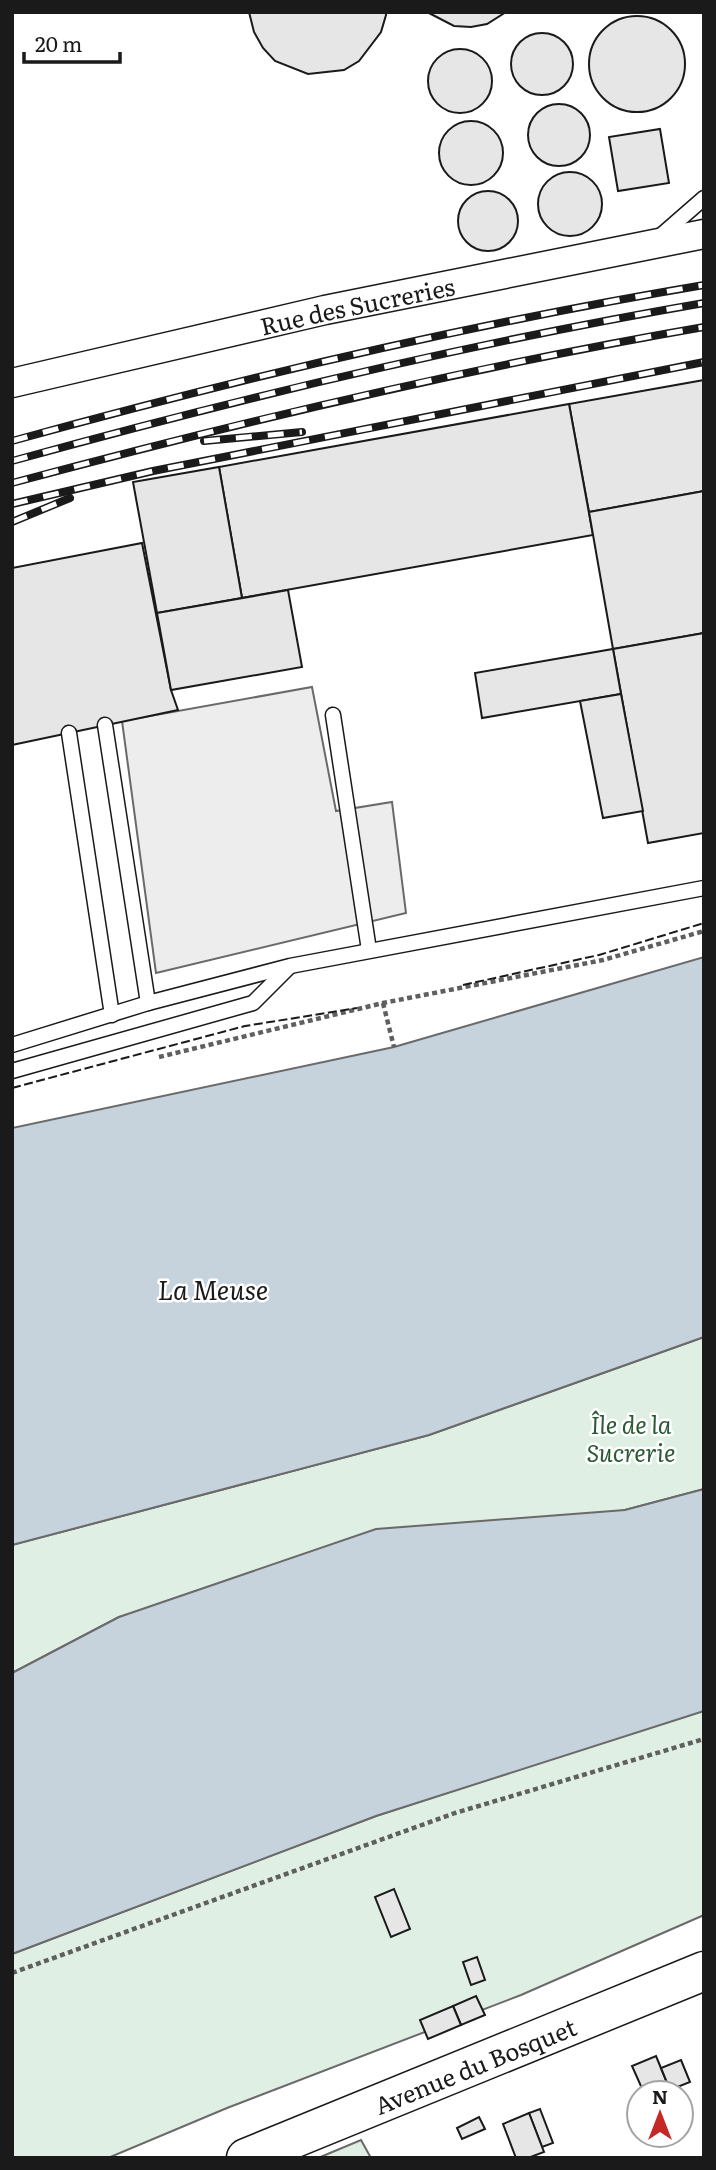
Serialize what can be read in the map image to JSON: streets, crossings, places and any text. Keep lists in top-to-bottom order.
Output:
{
  "streets": {
    "main road": ["Avenue du Bosquet"],
    "street": ["Rue des Sucreries"]
  },
  "water": ["La Meuse"],
  "parks": ["Île de la Sucrerie"],
  "scale_bar": "20 m",
  "north": "top"
}
